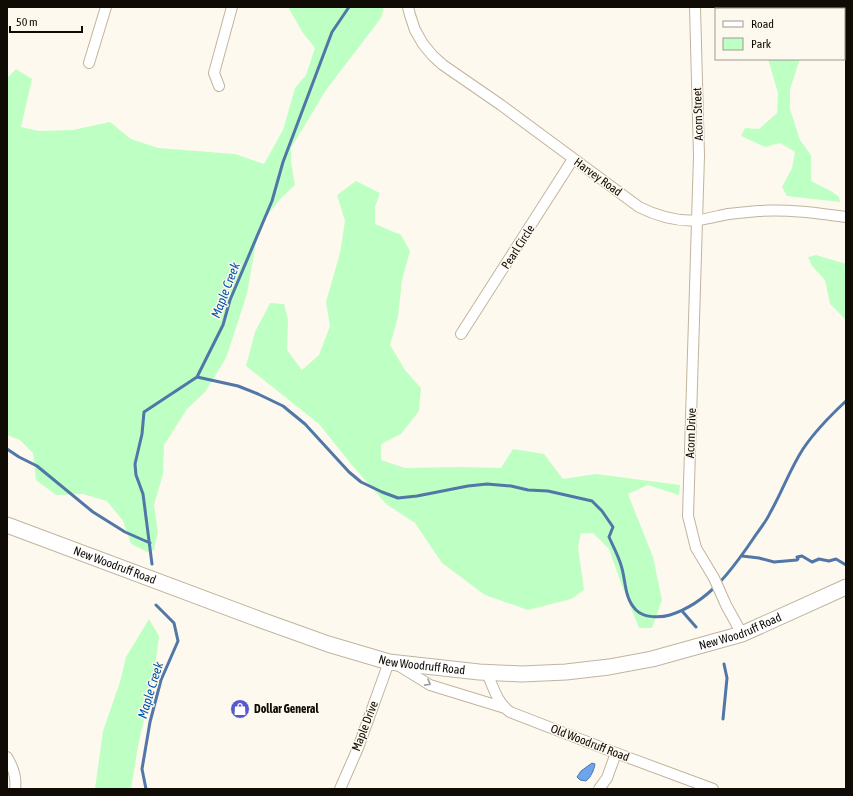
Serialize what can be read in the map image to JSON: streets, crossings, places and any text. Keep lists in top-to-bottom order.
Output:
{
  "streets": {
    "main road": ["New Woodruff Road"],
    "street": [
      "Acorn Street",
      "Harvey Road",
      "Pearl Circle",
      "Acorn Drive",
      "Maple Drive",
      "Old Woodruff Road"
    ]
  },
  "crossings": [
    ["Acorn Street", "Harvey Road"],
    ["Acorn Street", "Acorn Drive"],
    ["Harvey Road", "Pearl Circle"],
    ["Harvey Road", "Acorn Drive"],
    ["Acorn Drive", "New Woodruff Road"],
    ["New Woodruff Road", "Maple Drive"],
    ["New Woodruff Road", "Old Woodruff Road"],
    ["Maple Drive", "Old Woodruff Road"]
  ],
  "one_way": ["Old Woodruff Road"],
  "water": ["Maple Creek"],
  "places": {
    "shop": ["Dollar General"]
  },
  "legend": ["Road", "Park"],
  "scale_bar": "50 m"
}
